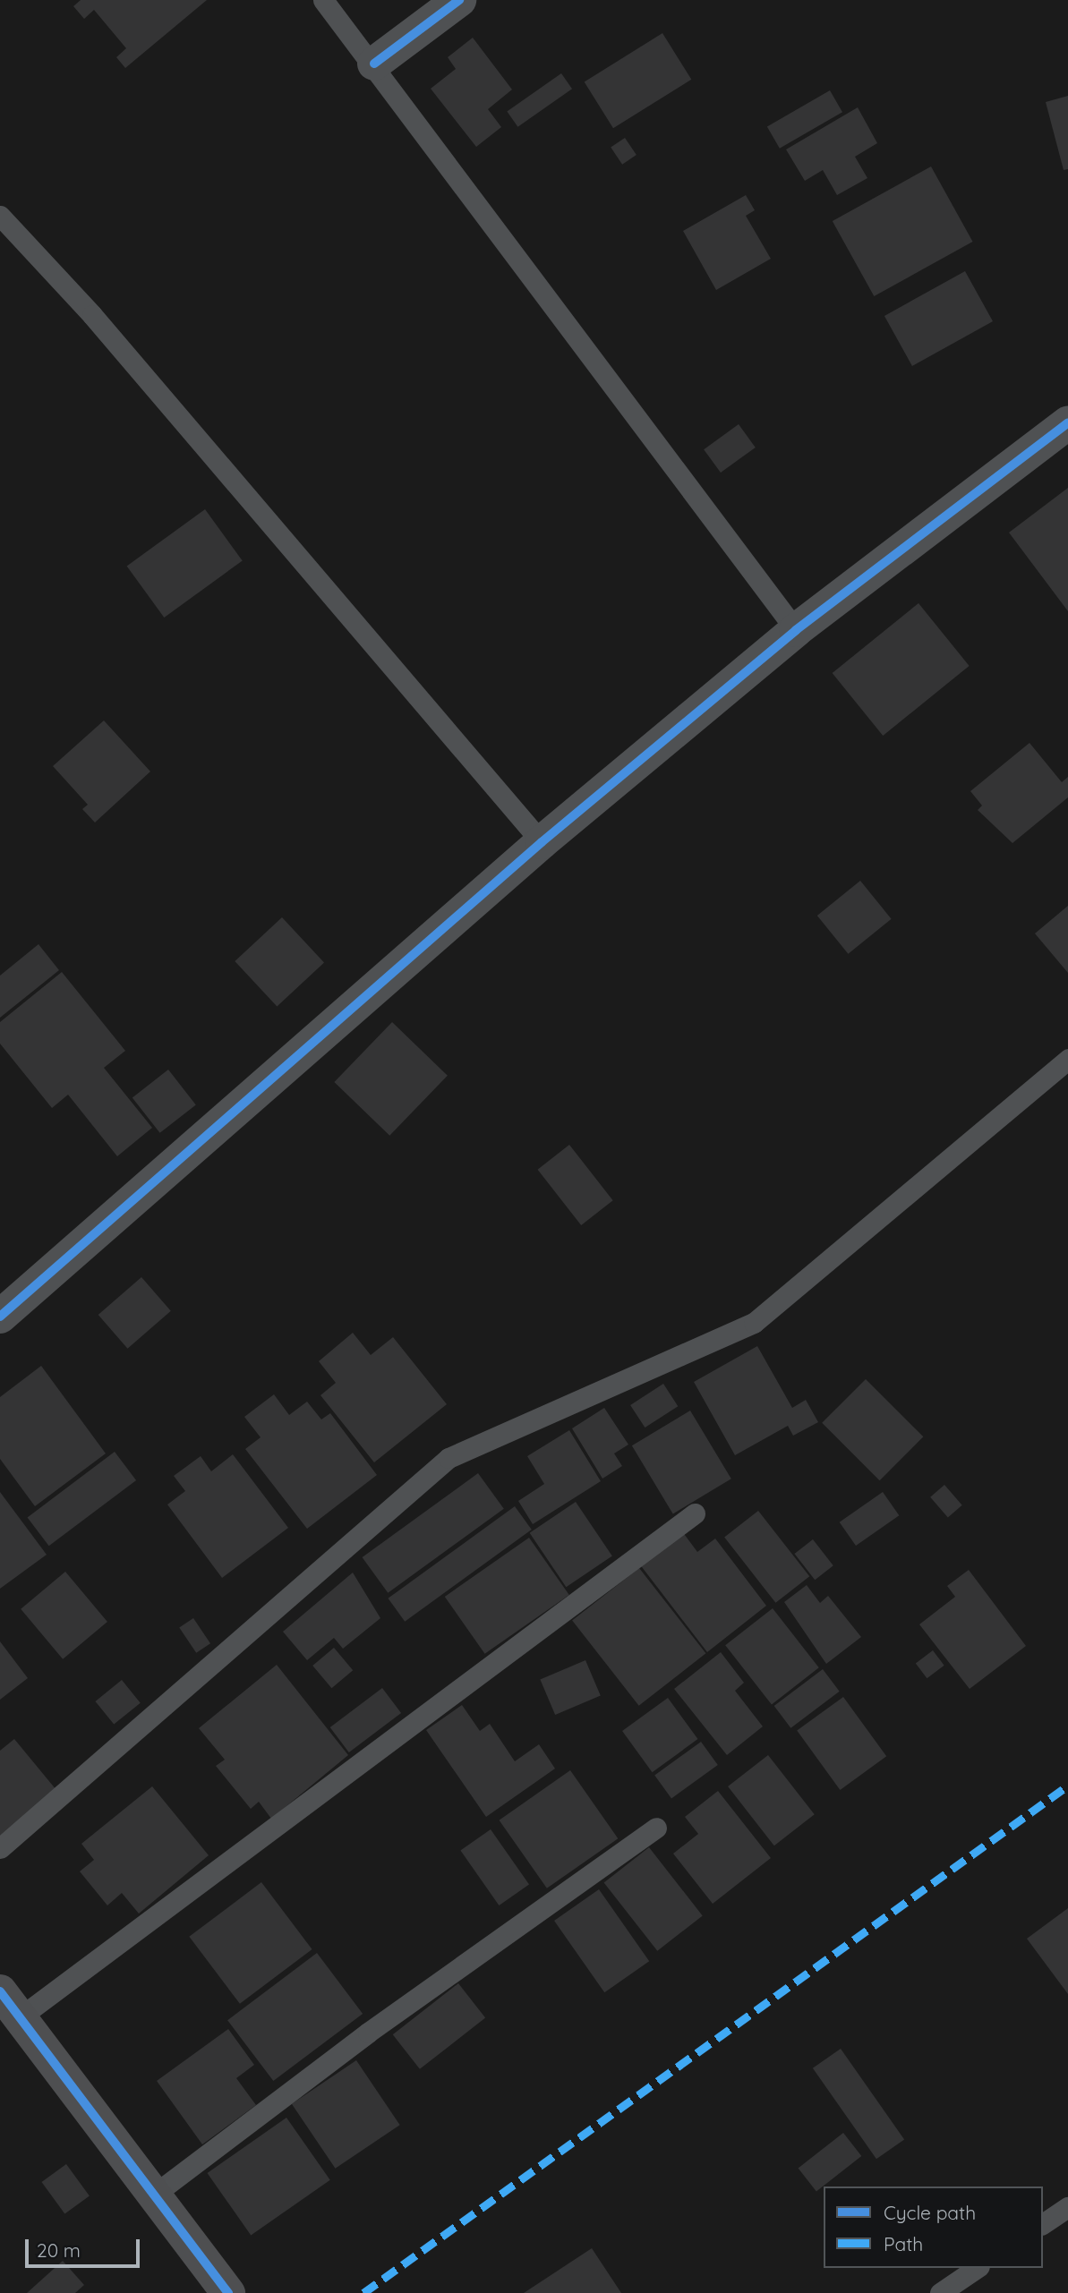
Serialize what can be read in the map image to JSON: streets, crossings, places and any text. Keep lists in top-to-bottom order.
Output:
{
  "legend": ["Cycle path", "Path"],
  "scale_bar": "20 m"
}
